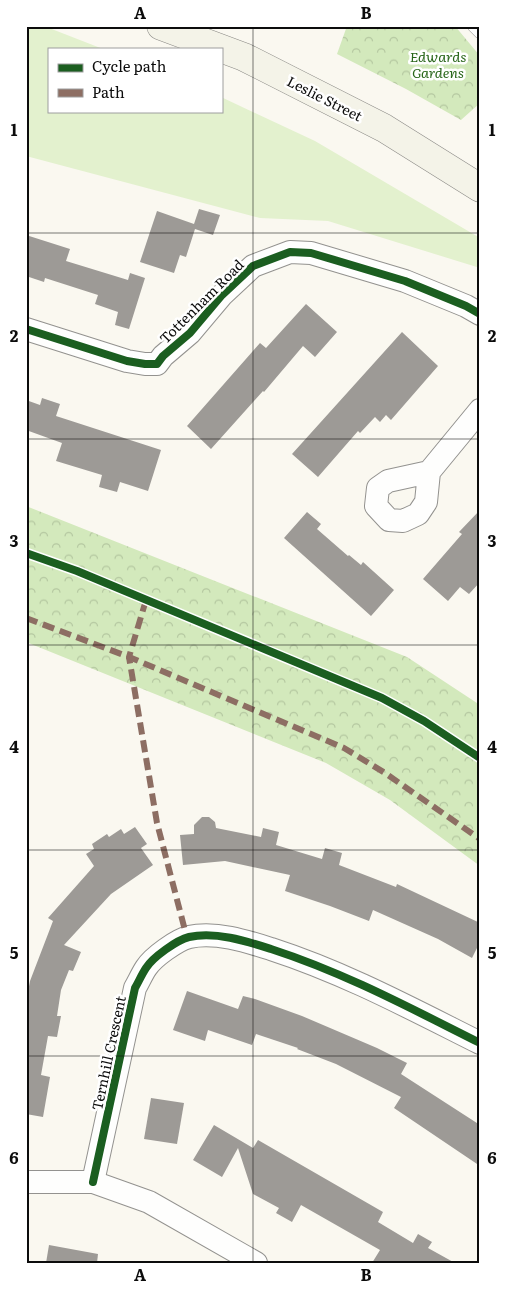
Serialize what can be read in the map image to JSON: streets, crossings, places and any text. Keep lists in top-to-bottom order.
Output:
{
  "streets": {
    "main road": ["Leslie Street"],
    "street": ["Tottenham Road", "Ternhill Crescent"]
  },
  "parks": ["Edwards Gardens"],
  "legend": ["Cycle path", "Path"],
  "grid": {
    "columns": ["A", "B"],
    "rows": [
      "1",
      "2",
      "3",
      "4",
      "5",
      "6"
    ]
  }
}
